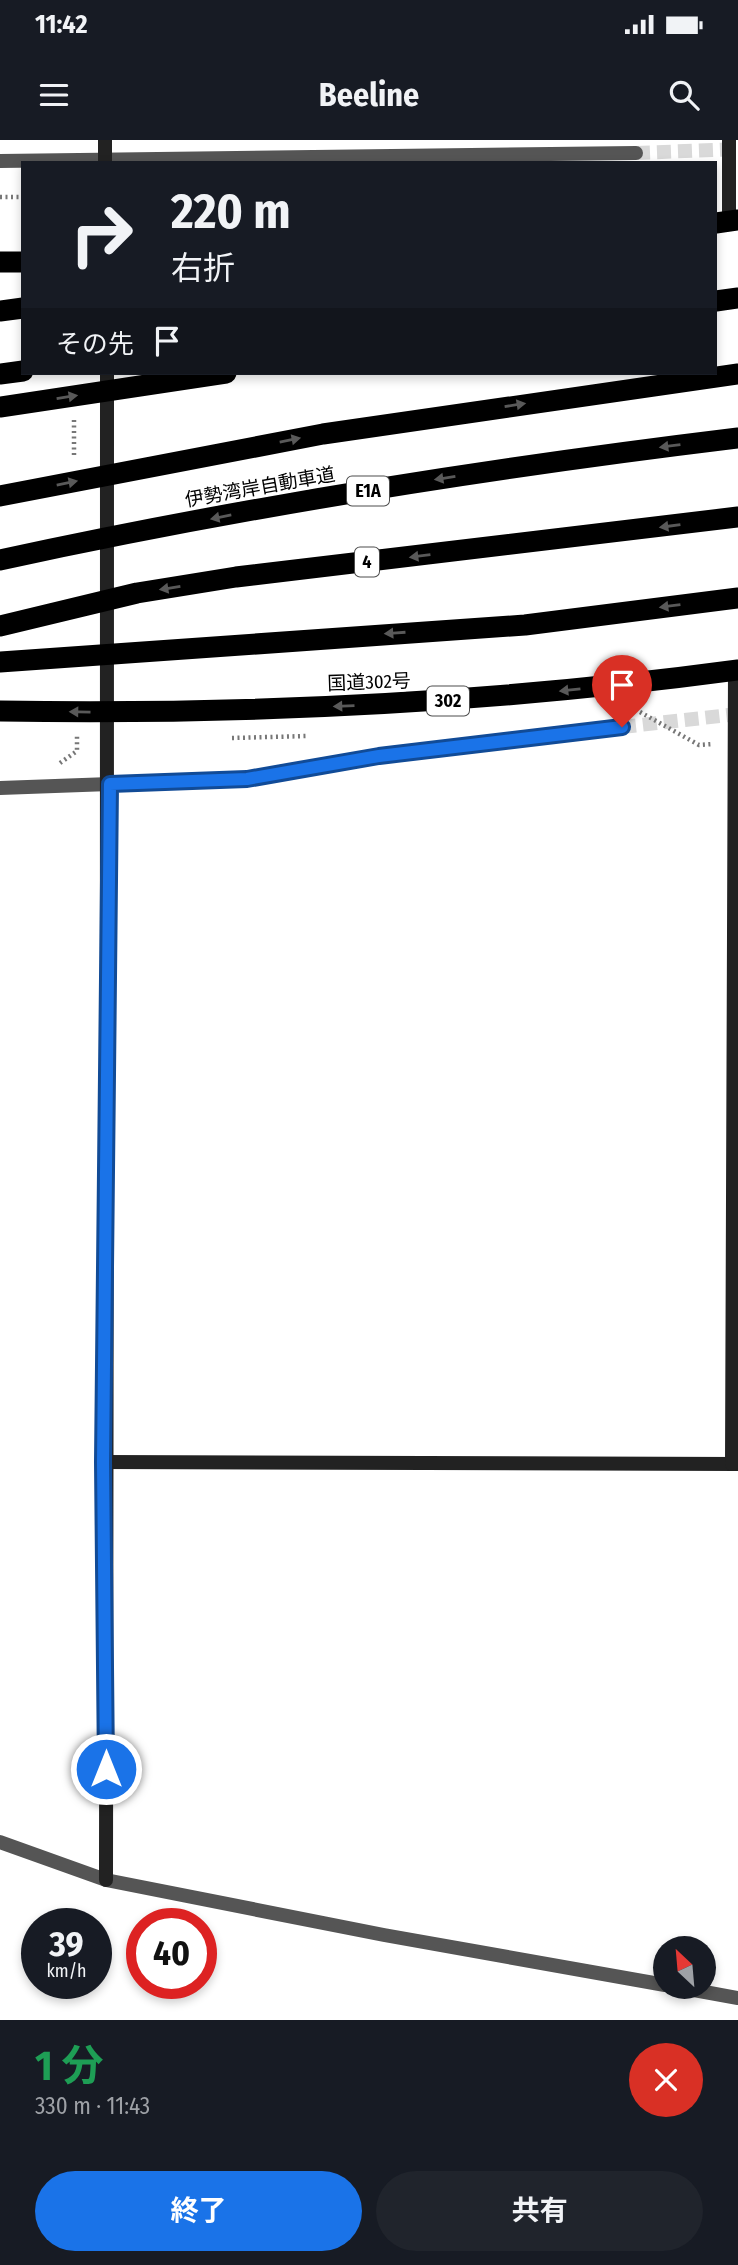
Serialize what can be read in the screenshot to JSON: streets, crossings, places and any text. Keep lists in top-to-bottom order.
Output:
{
  "streets": {
    "highway": [
      "伊勢湾岸自動車道",
      "E1A",
      "4",
      "国道302号",
      "302"
    ]
  },
  "north": "top left",
  "page": {
    "status": "11:42",
    "header": "Beeline",
    "turn": ["220 m", "右折"],
    "then": "その先",
    "speed": "39 km/h",
    "limit": "40",
    "heading": ["1 分", "330 m · 11:43"],
    "buttons": ["終了", "共有"]
  }
}
